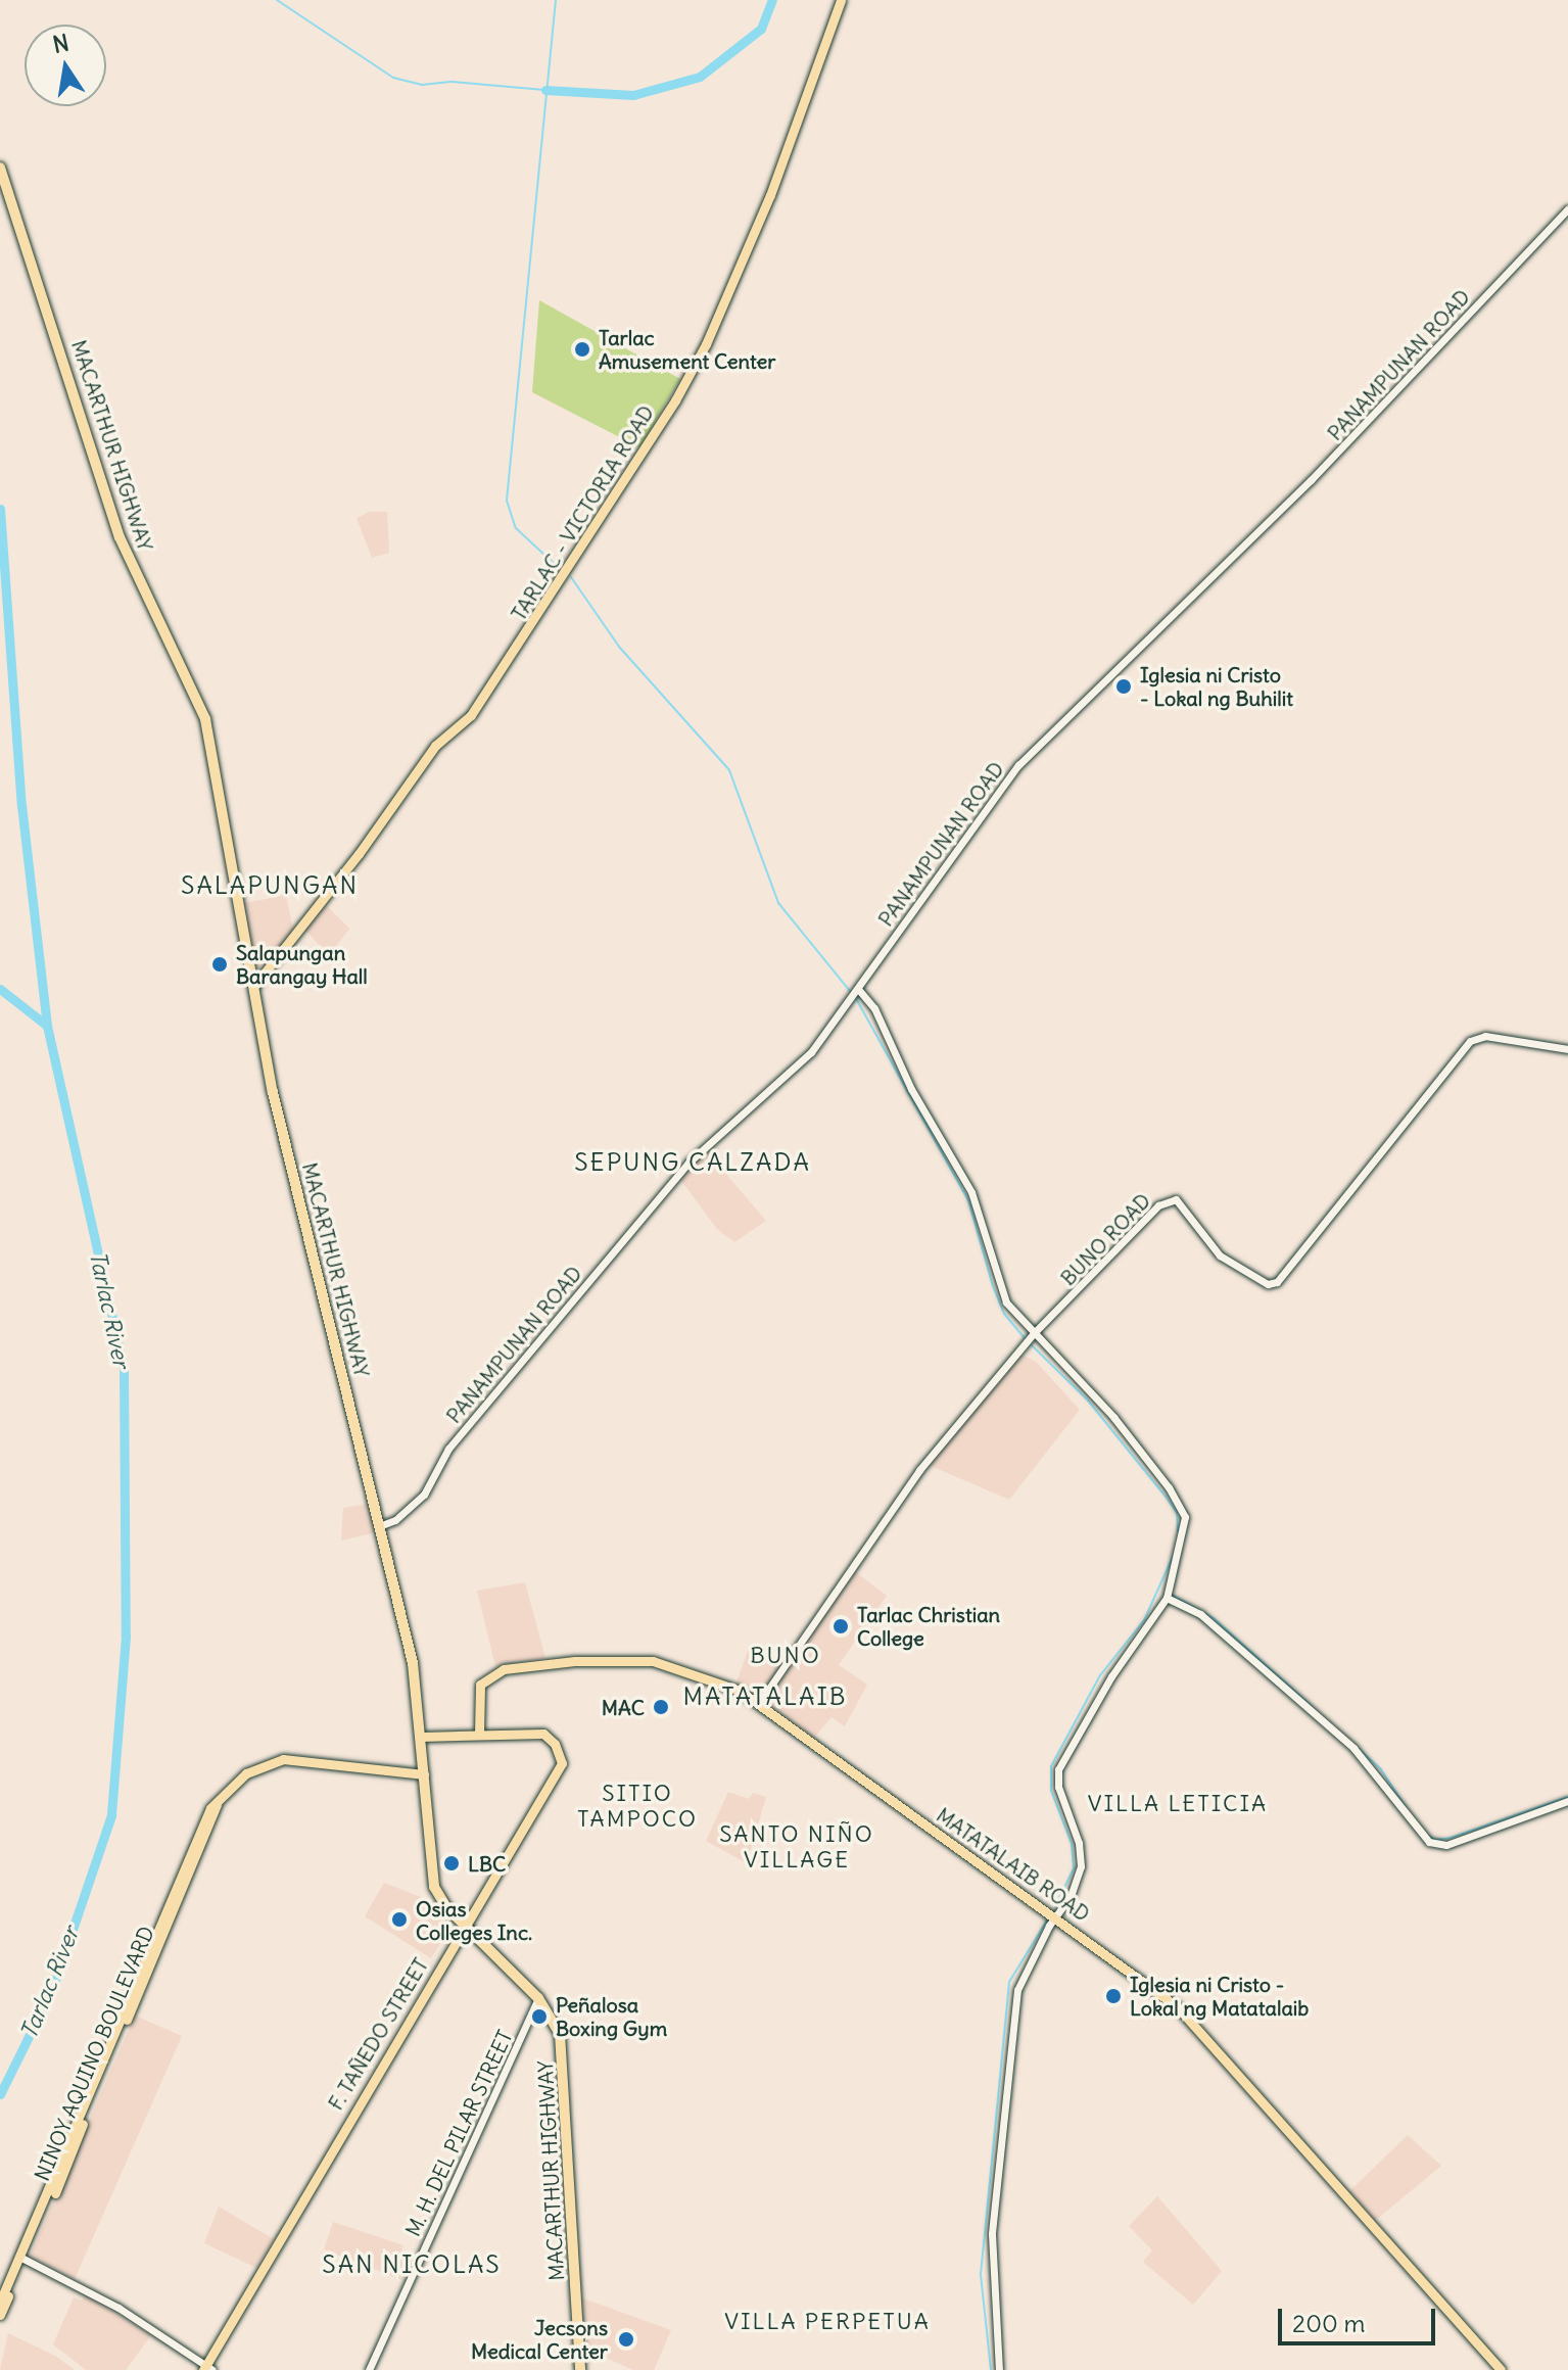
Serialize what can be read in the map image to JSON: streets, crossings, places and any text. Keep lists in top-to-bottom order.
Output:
{
  "streets": {
    "highway": ["MACARTHUR HIGHWAY"],
    "main road": [
      "TARLAC - VICTORIA ROAD",
      "MATATALAIB ROAD",
      "F. TAÑEDO STREET",
      "NINOY AQUINO BOULEVARD"
    ],
    "street": ["PANAMPUNAN ROAD", "BUNO ROAD", "M. H. DEL PILAR STREET"]
  },
  "crossings": [
    ["PANAMPUNAN ROAD", "MACARTHUR HIGHWAY"],
    ["MACARTHUR HIGHWAY", "TARLAC - VICTORIA ROAD"],
    ["MACARTHUR HIGHWAY", "F. TAÑEDO STREET"],
    ["MACARTHUR HIGHWAY", "NINOY AQUINO BOULEVARD"],
    ["MACARTHUR HIGHWAY", "M. H. DEL PILAR STREET"],
    ["BUNO ROAD", "MATATALAIB ROAD"],
    ["MATATALAIB ROAD", "F. TAÑEDO STREET"]
  ],
  "districts": [
    "SALAPUNGAN",
    "SEPUNG CALZADA",
    "BUNO",
    "MATATALAIB",
    "SITIO TAMPOCO",
    "VILLA LETICIA",
    "SANTO NIÑO VILLAGE",
    "SAN NICOLAS",
    "VILLA PERPETUA"
  ],
  "water": ["Tarlac River"],
  "places": [
    "Tarlac Amusement Center",
    "Iglesia ni Cristo - Lokal ng Buhilit",
    "Salapungan Barangay Hall",
    "Tarlac Christian College",
    "MAC",
    "LBC",
    "Osias Colleges Inc.",
    "Iglesia ni Cristo - Lokal ng Matatalaib",
    "Peñalosa Boxing Gym",
    "Jecsons Medical Center"
  ],
  "scale_bar": "200 m",
  "north": "top"
}
